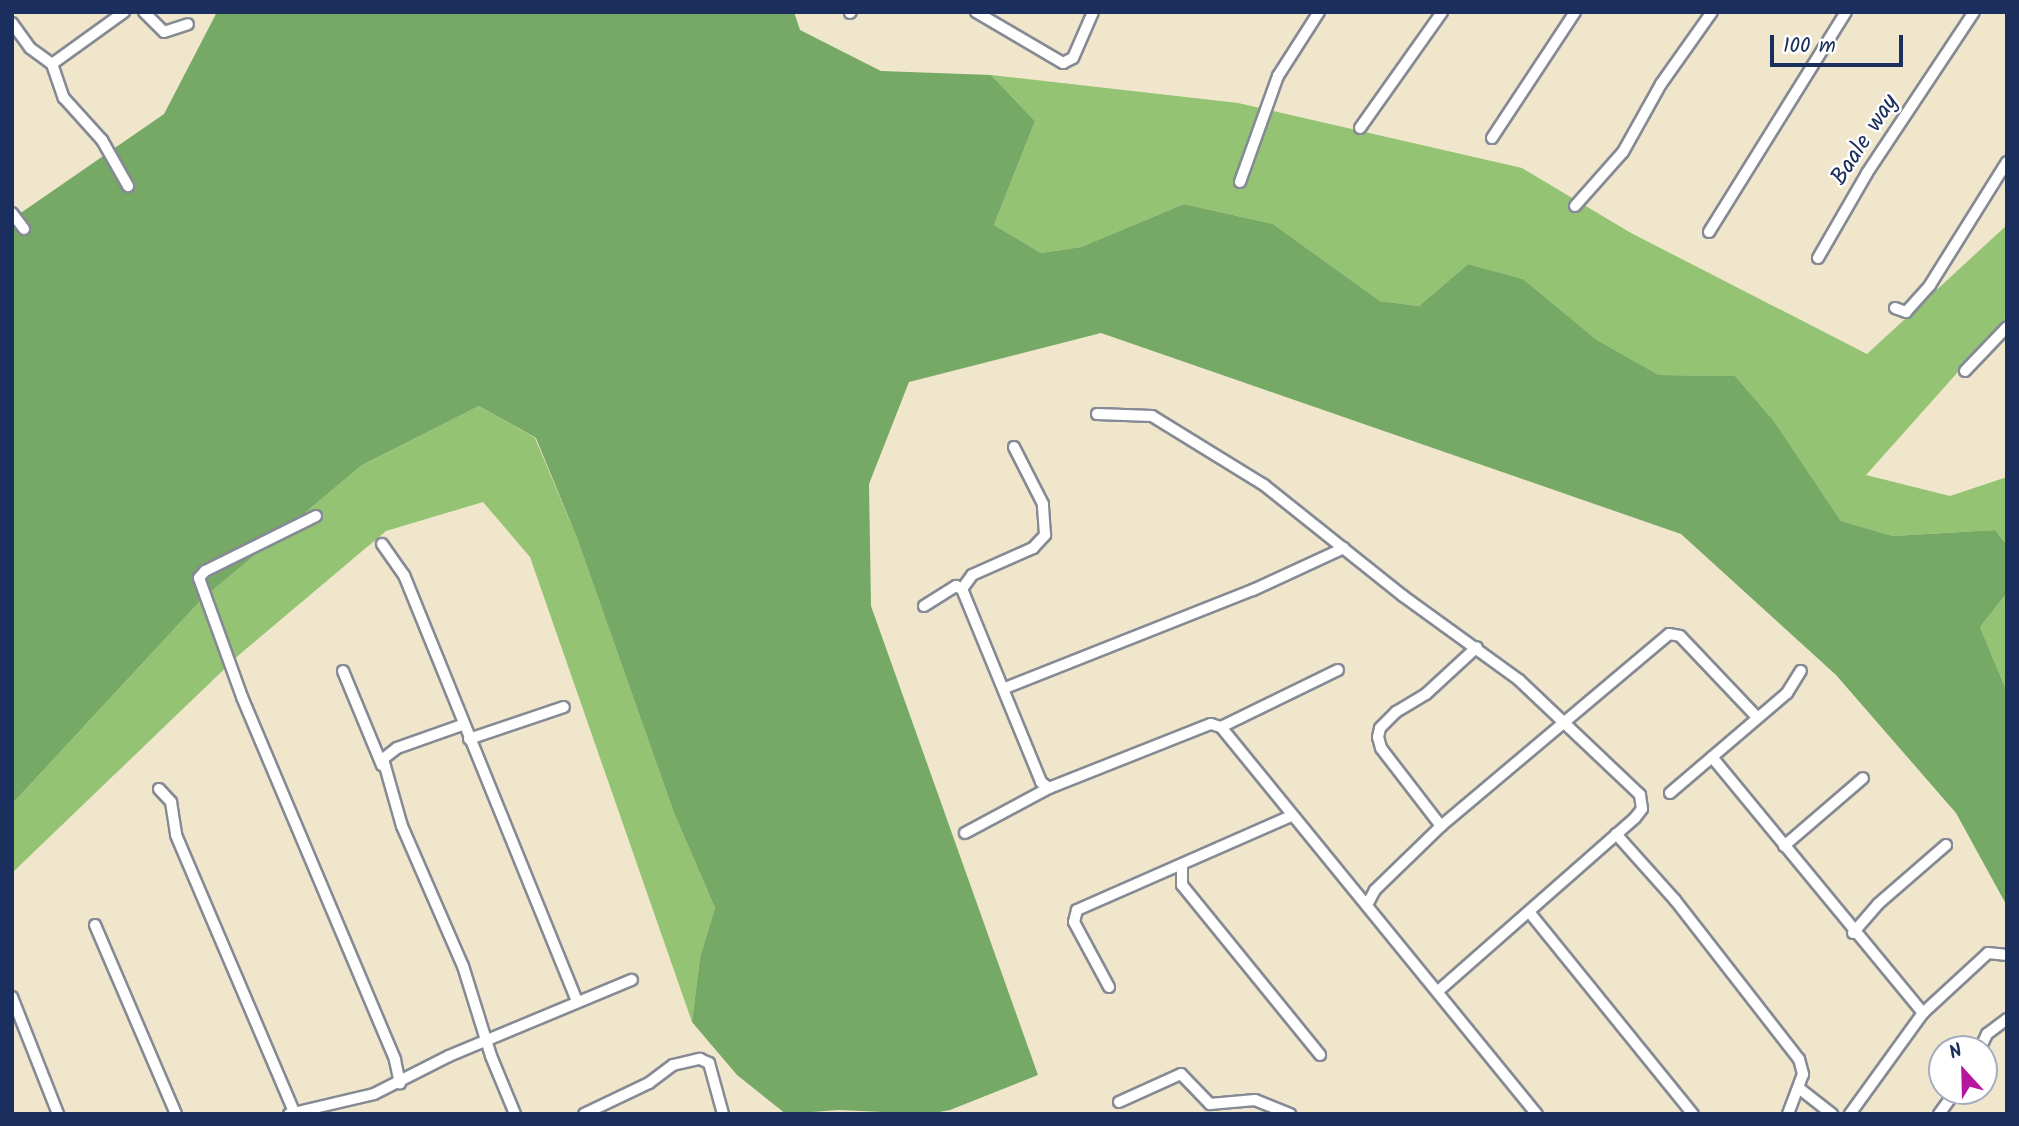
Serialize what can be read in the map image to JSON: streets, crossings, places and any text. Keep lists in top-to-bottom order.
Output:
{
  "streets": {
    "street": ["Baale way"]
  },
  "scale_bar": "100 m",
  "north": "top"
}
